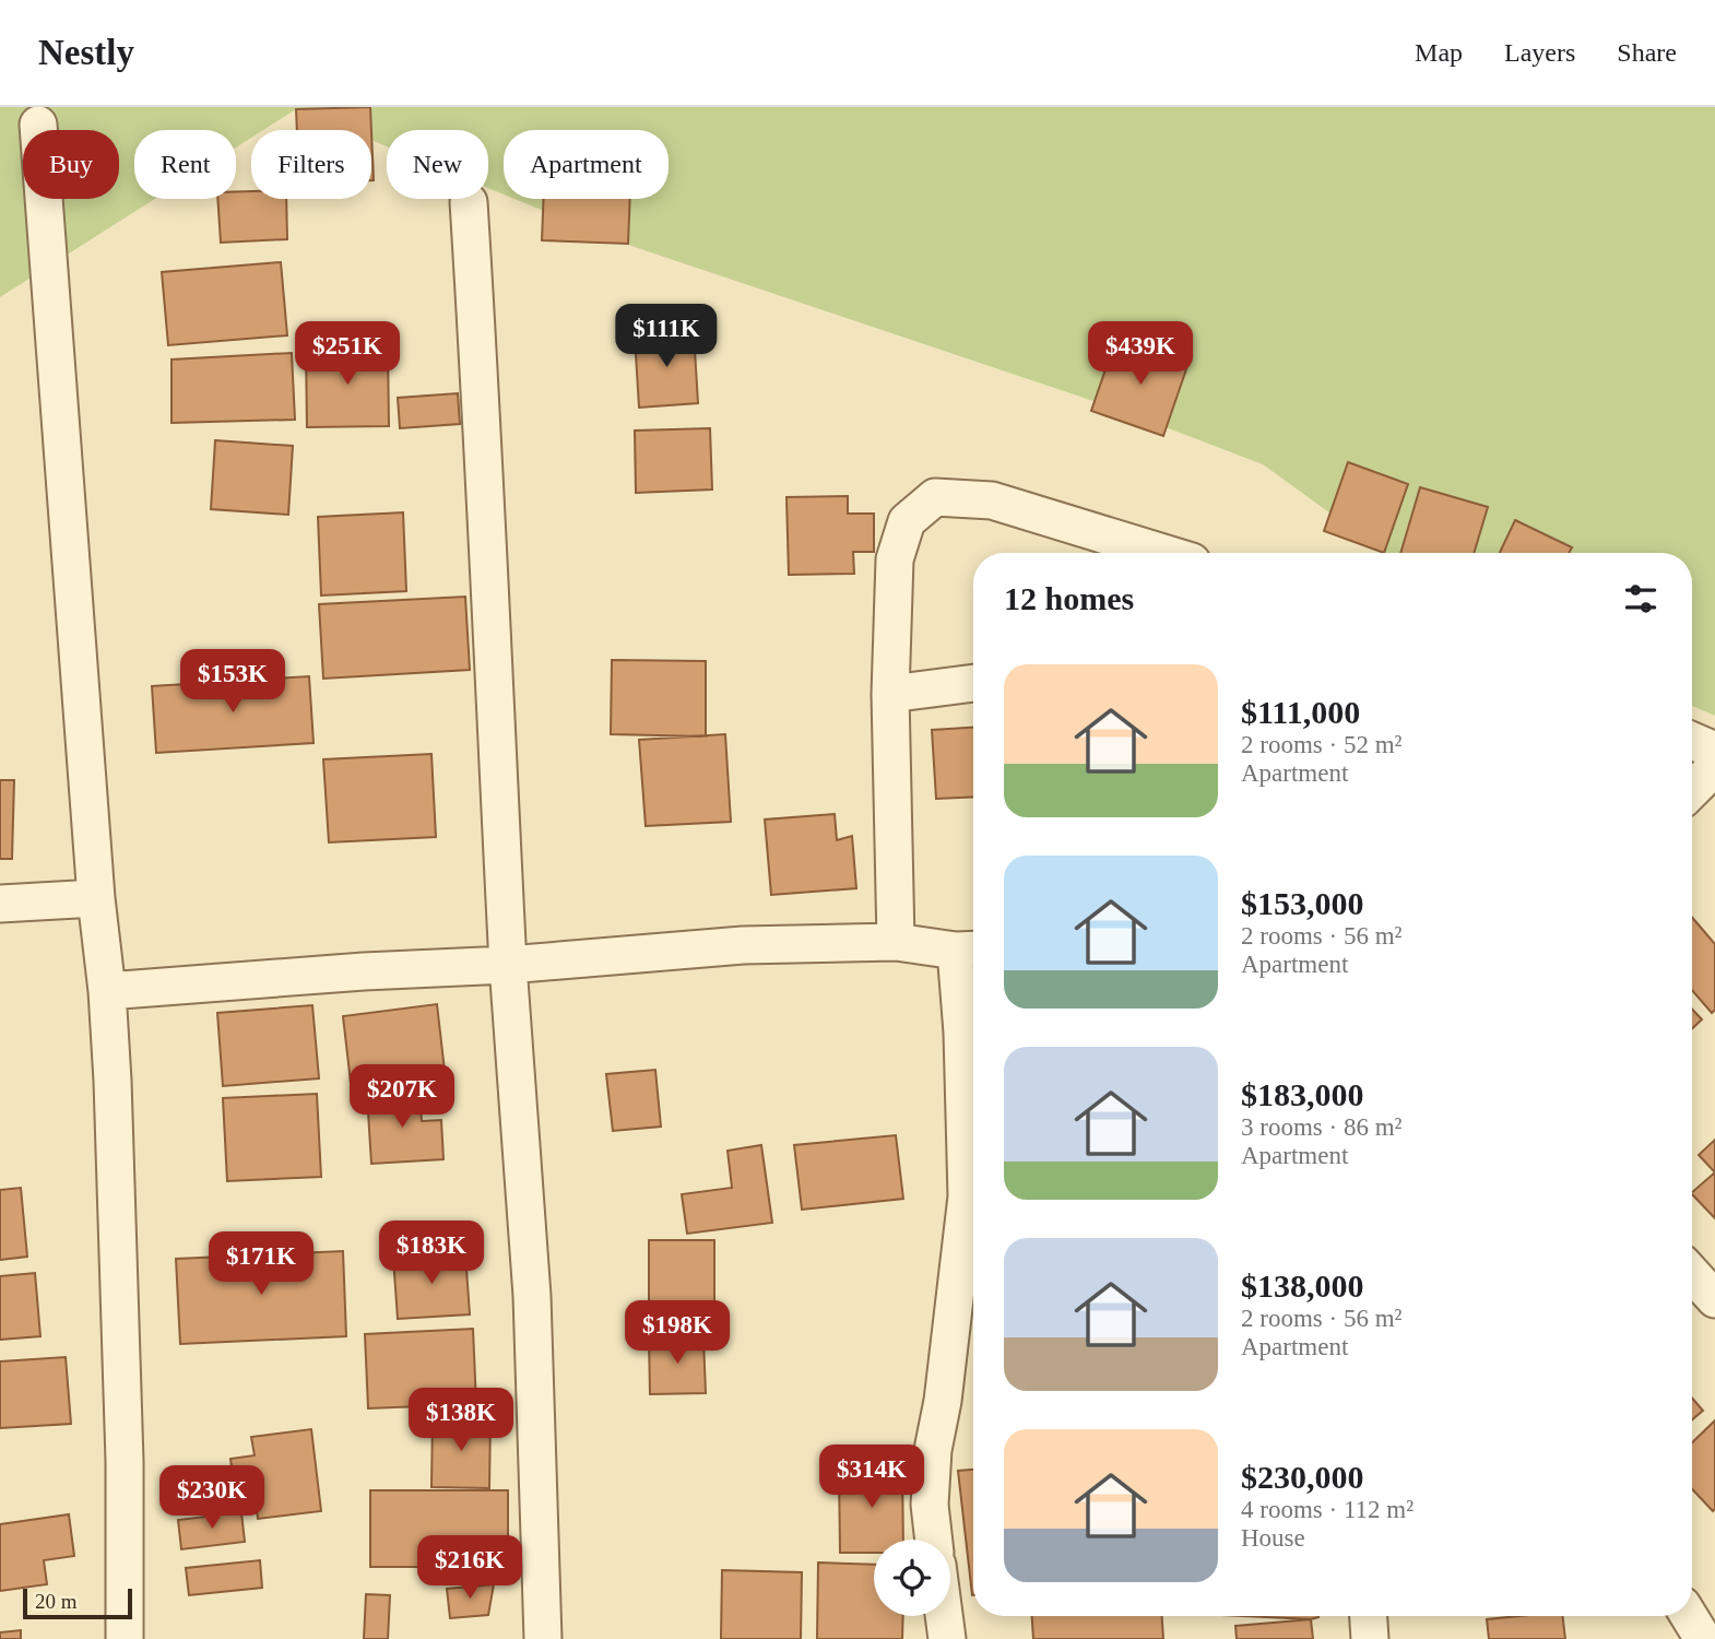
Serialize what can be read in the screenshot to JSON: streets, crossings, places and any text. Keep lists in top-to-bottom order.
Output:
{
  "scale_bar": "20 m",
  "page": {
    "header": "Nestly",
    "nav": ["Map", "Layers", "Share"],
    "chip": [
      "Buy",
      "Rent",
      "Filters",
      "New",
      "Apartment"
    ],
    "price": [
      "$111K",
      "$251K",
      "$439K",
      "$153K",
      "$207K",
      "$183K",
      "$171K",
      "$198K",
      "$138K",
      "$314K",
      "$230K",
      "$216K"
    ],
    "heading": "12 homes",
    "list": [
      {
        "name": "$111,000",
        "note": "2 rooms · 52 m² · Apartment"
      },
      {
        "name": "$153,000",
        "note": "2 rooms · 56 m² · Apartment"
      },
      {
        "name": "$183,000",
        "note": "3 rooms · 86 m² · Apartment"
      },
      {
        "name": "$138,000",
        "note": "2 rooms · 56 m² · Apartment"
      },
      {
        "name": "$230,000",
        "note": "4 rooms · 112 m² · House"
      }
    ],
    "scale": "20 m"
  }
}
